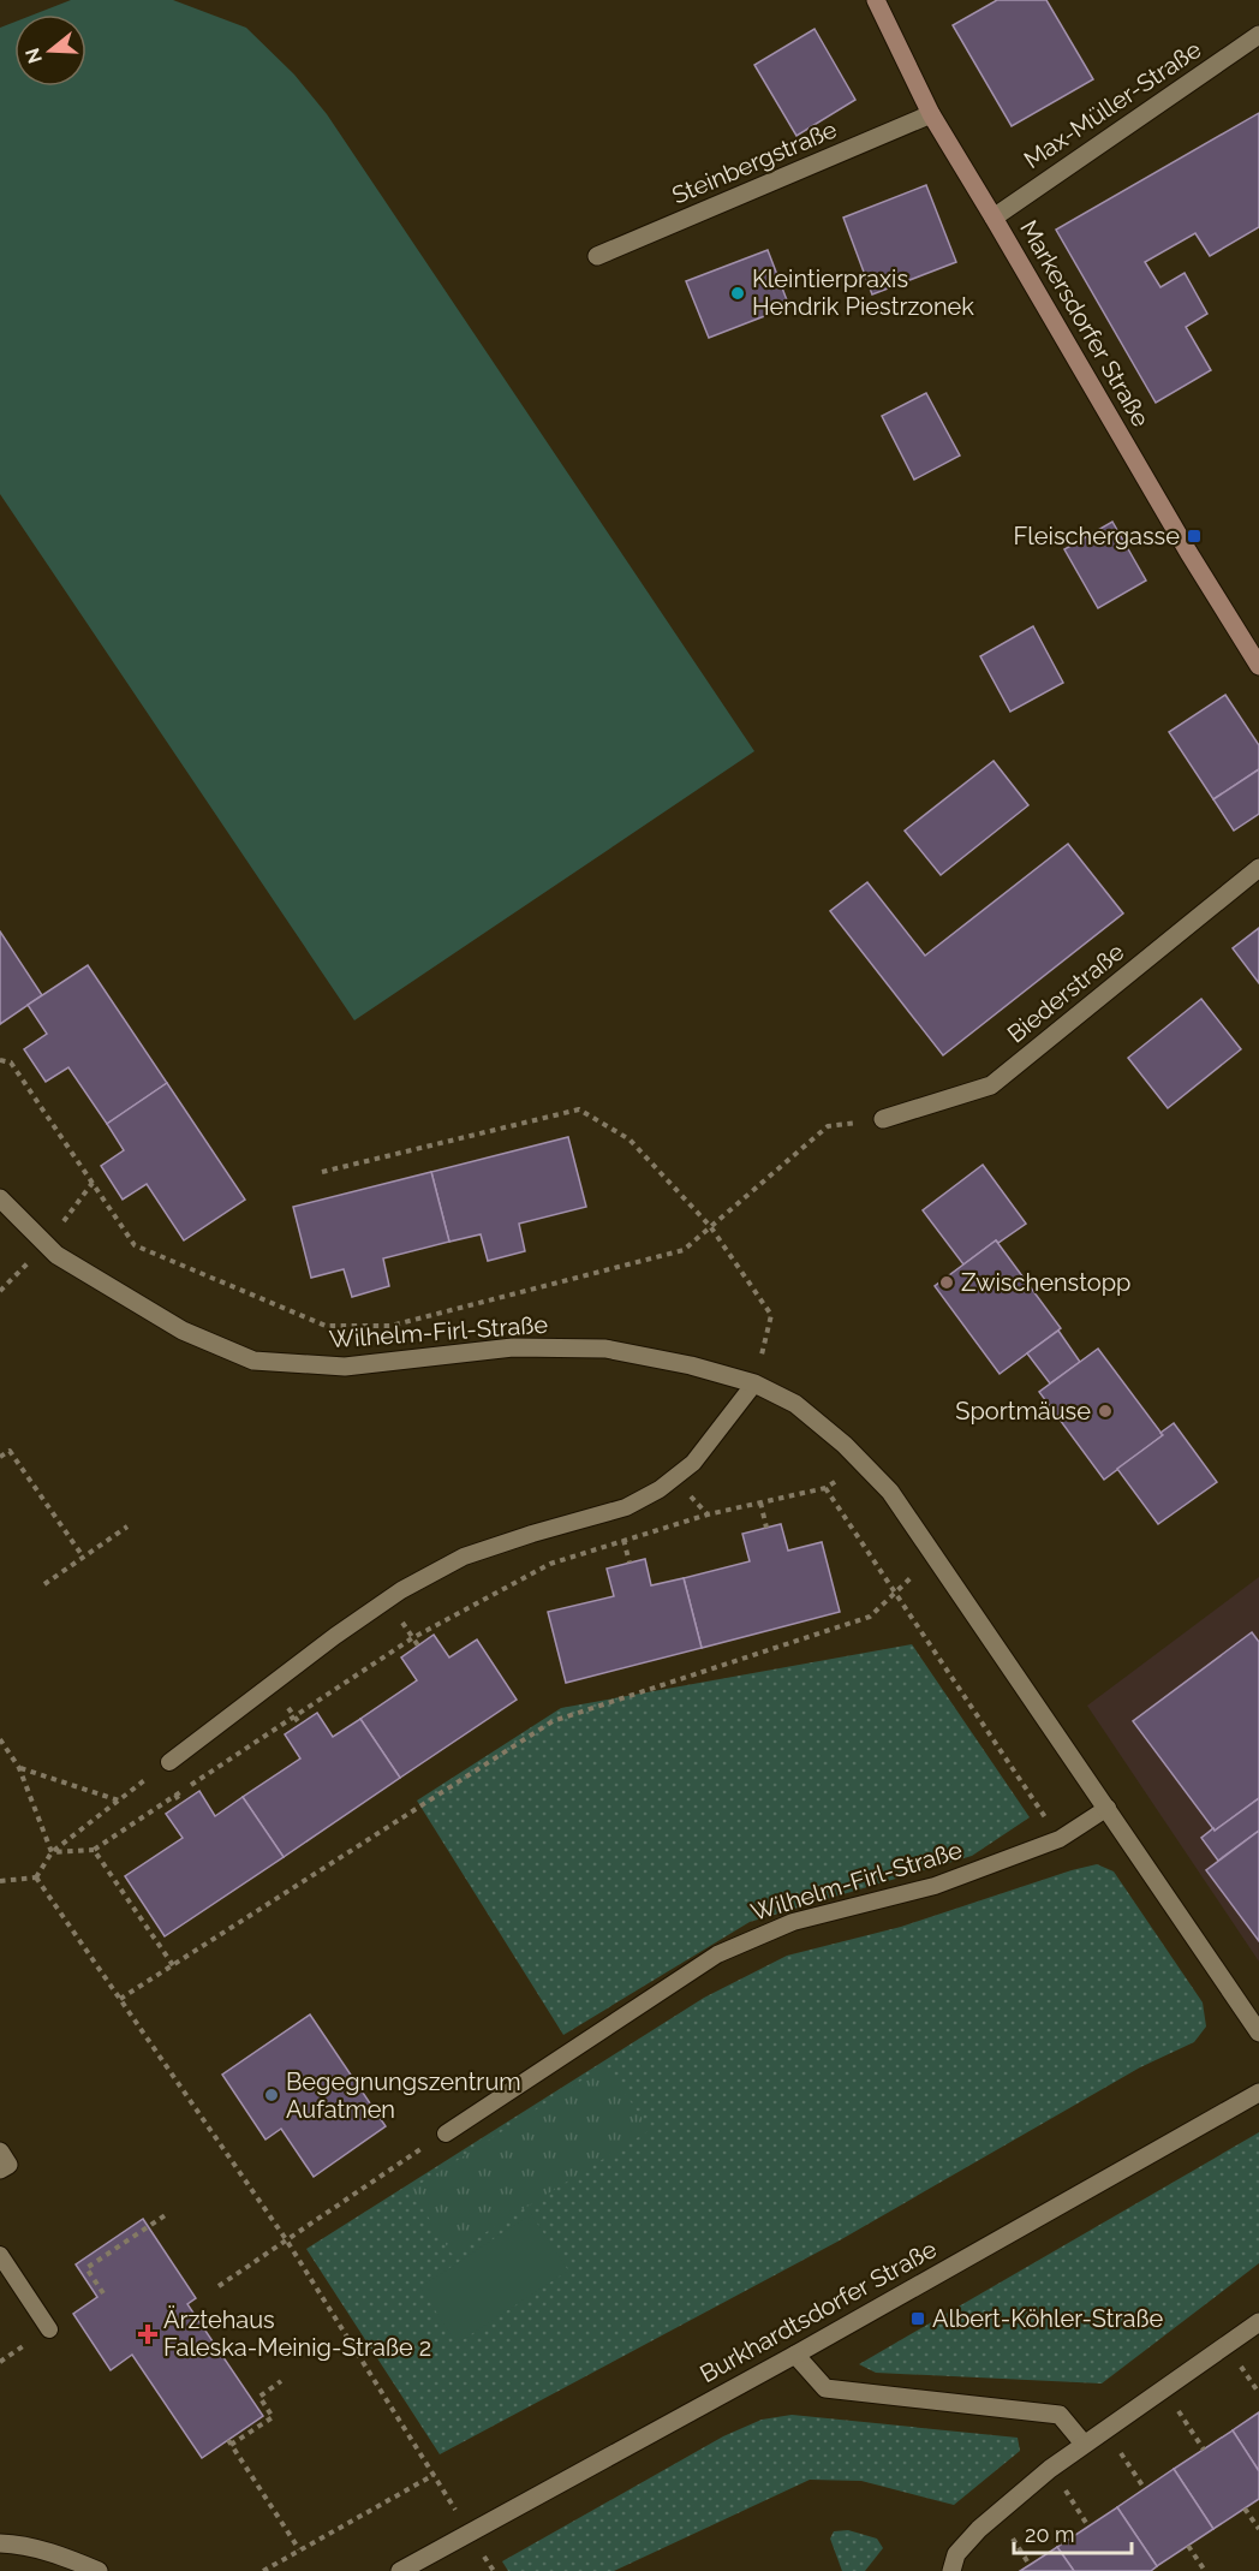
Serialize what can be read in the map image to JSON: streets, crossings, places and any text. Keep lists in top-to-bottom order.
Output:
{
  "streets": {
    "street": [
      "Max-Müller-Straße",
      "Steinbergstraße",
      "Markersdorfer Straße",
      "Biederstraße",
      "Wilhelm-Firl-Straße",
      "Burkhardtsdorfer Straße"
    ]
  },
  "crossings": [
    ["Max-Müller-Straße", "Markersdorfer Straße"],
    ["Steinbergstraße", "Markersdorfer Straße"]
  ],
  "places": {
    "other": [
      "Kleintierpraxis Hendrik Piestrzonek",
      "Zwischenstopp",
      "Sportmäuse",
      "Begegnungszentrum Aufatmen"
    ],
    "transit": ["Fleischergasse", "Albert-Köhler-Straße"],
    "health": ["Ärztehaus Faleska-Meinig-Straße 2"]
  },
  "scale_bar": "20 m",
  "north": "left"
}
